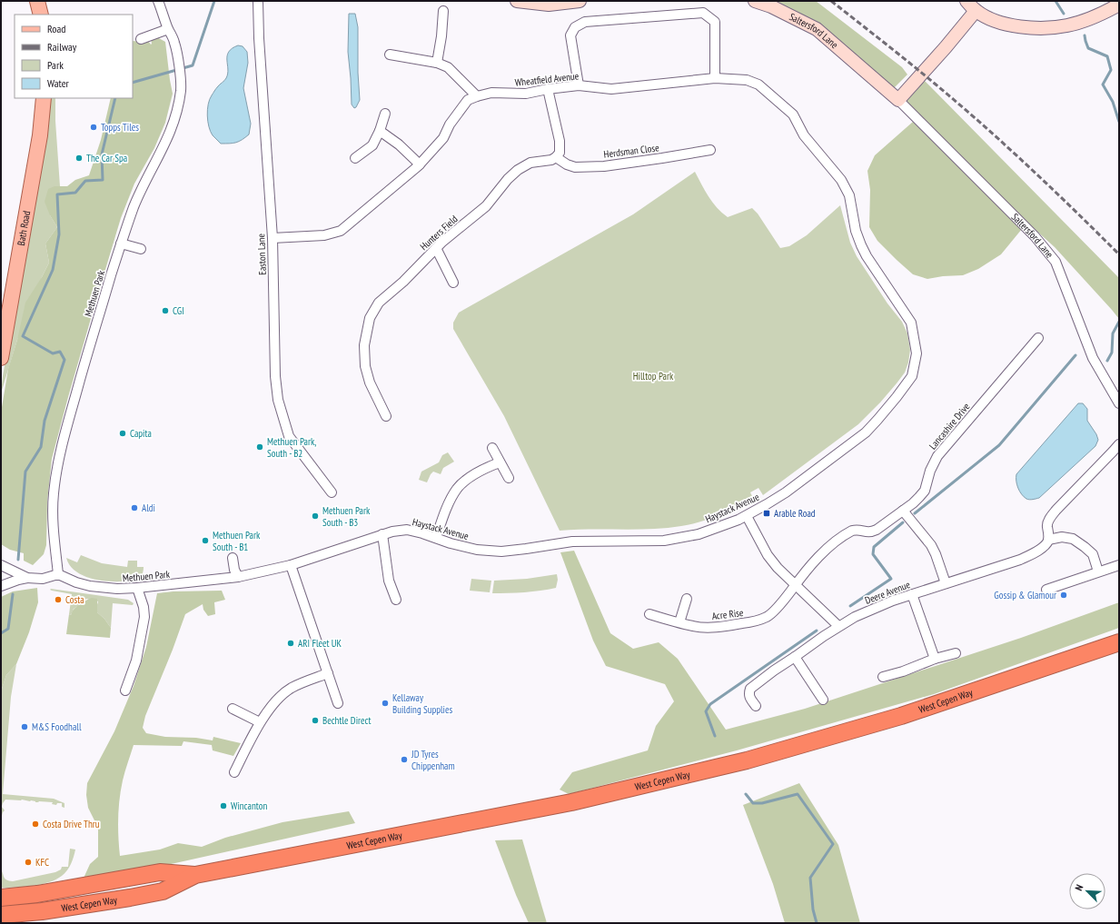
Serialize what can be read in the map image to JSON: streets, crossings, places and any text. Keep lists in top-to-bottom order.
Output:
{
  "streets": {
    "highway": ["West Cepen Way"],
    "main road": ["Saltersford Lane", "Bath Road"],
    "street": [
      "Wheatfield Avenue",
      "Herdsman Close",
      "Hunters Field",
      "Easton Lane",
      "Methuen Park",
      "Lancashire Drive",
      "Haystack Avenue",
      "Deere Avenue",
      "Acre Rise"
    ]
  },
  "crossings": [
    ["Wheatfield Avenue", "Easton Lane"],
    ["Wheatfield Avenue", "Haystack Avenue"],
    ["Herdsman Close", "Hunters Field"],
    ["Methuen Park", "Haystack Avenue"],
    ["Lancashire Drive", "Acre Rise"]
  ],
  "parks": ["Hilltop Park"],
  "places": {
    "other": [
      "Topps Tiles",
      "The Car Spa",
      "CGI",
      "Capita",
      "Methuen Park, South - B2",
      "Aldi",
      "Methuen Park South - B3",
      "Methuen Park South - B1",
      "Gossip & Glamour",
      "Costa",
      "ARI Fleet UK",
      "Kellaway Building Supplies",
      "Bechtle Direct",
      "M&S Foodhall",
      "JD Tyres Chippenham",
      "Wincanton",
      "Costa Drive Thru",
      "KFC"
    ],
    "transit": ["Arable Road"]
  },
  "legend": [
    "Road",
    "Railway",
    "Park",
    "Water"
  ],
  "north": "top left"
}
